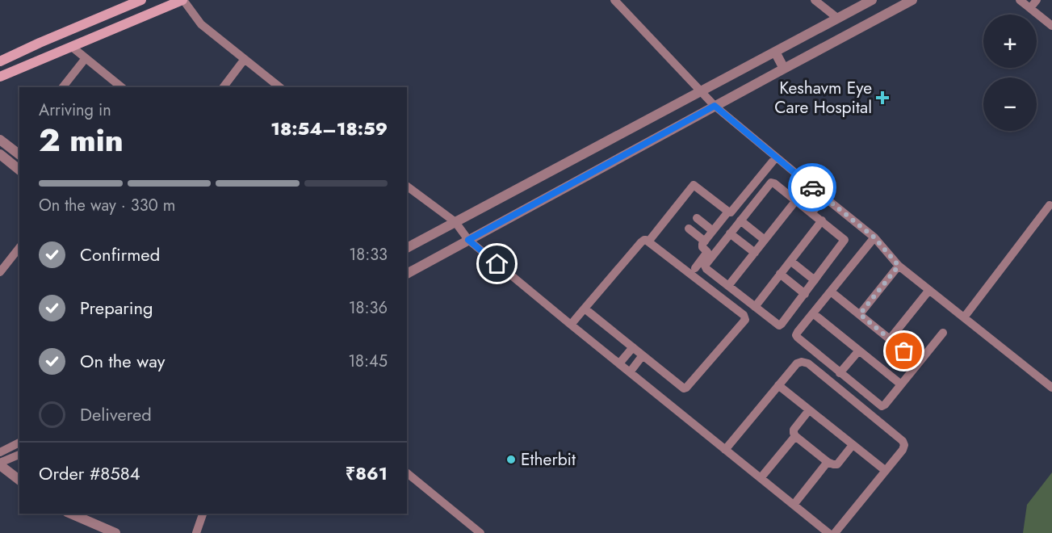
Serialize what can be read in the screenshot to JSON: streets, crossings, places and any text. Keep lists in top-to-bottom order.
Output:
{
  "places": {
    "health": ["Keshavm Eye Care Hospital"],
    "other": ["Etherbit"]
  },
  "page": {
    "map_buttons": ["+", "−"],
    "heading": ["2 min", "Arriving in", "18:54–18:59"],
    "panel": ["Order #8584", "₹861"],
    "bar": "On the way · 330 m",
    "list": [
      ["Confirmed", "18:33"],
      ["Preparing", "18:36"],
      ["On the way", "18:45"],
      "Delivered"
    ]
  }
}
